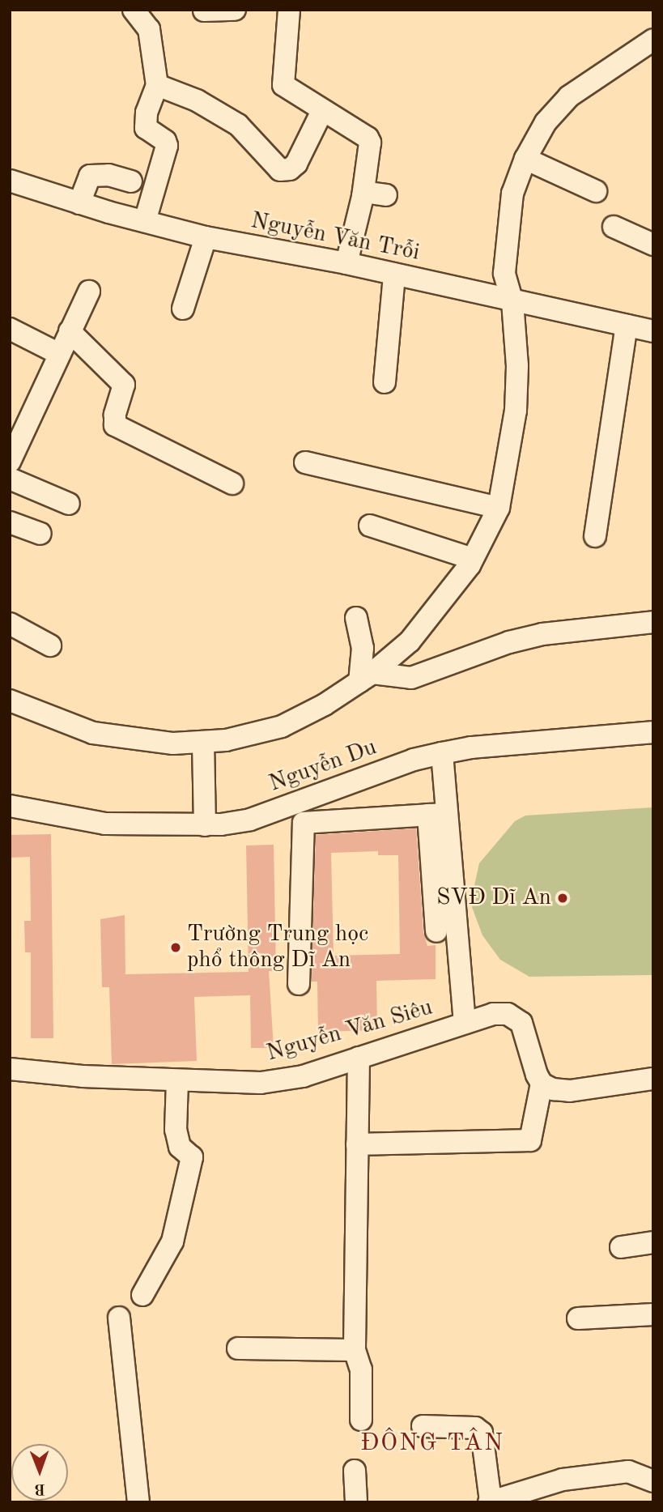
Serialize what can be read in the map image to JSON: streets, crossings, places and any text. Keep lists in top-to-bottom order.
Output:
{
  "streets": {
    "street": ["Nguyễn Văn Trỗi", "Nguyễn Du", "Nguyễn Văn Siêu"]
  },
  "districts": ["ĐÔNG TÂN"],
  "places": ["SVĐ Dĩ An", "Trường Trung học phổ thông Dĩ An"],
  "north": "bottom"
}
